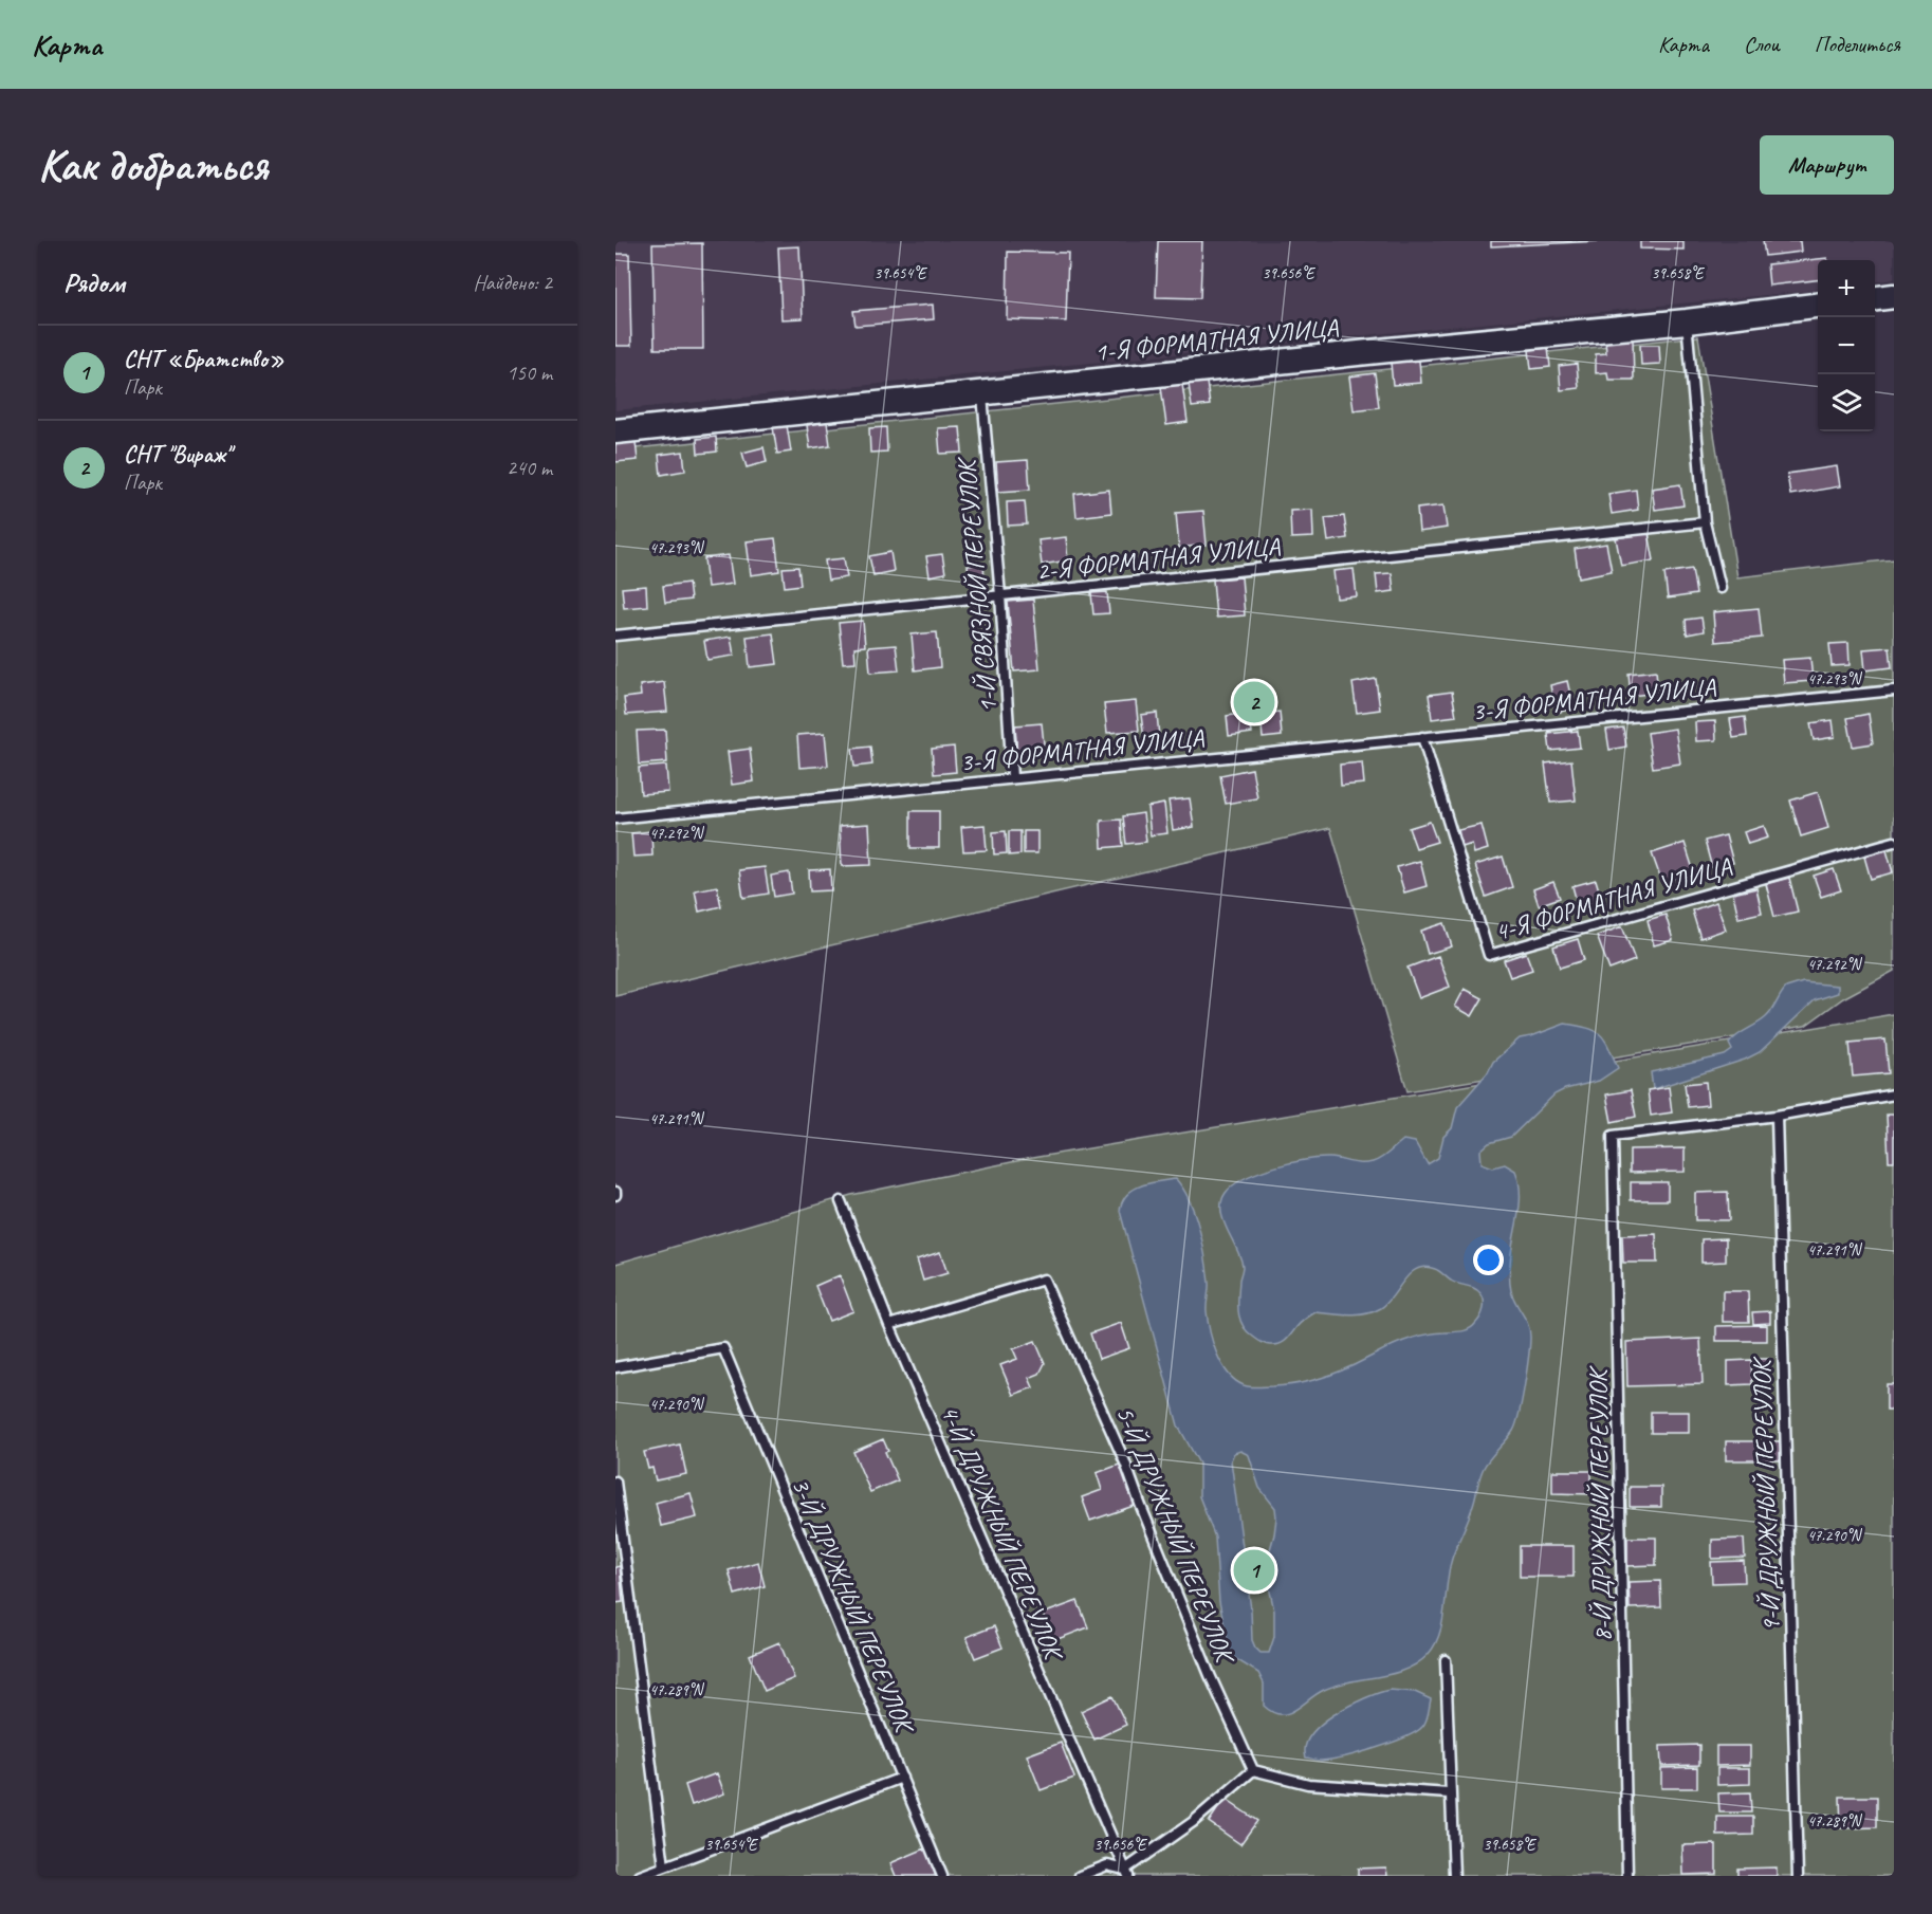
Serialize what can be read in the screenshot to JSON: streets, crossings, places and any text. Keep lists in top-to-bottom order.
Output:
{
  "streets": {
    "street": ["1-Я ФОРМАТНАЯ УЛИЦА"],
    "lane": [
      "2-Я ФОРМАТНАЯ УЛИЦА",
      "1-Й СВЯЗНОЙ ПЕРЕУЛОК",
      "3-Я ФОРМАТНАЯ УЛИЦА",
      "4-Я ФОРМАТНАЯ УЛИЦА",
      "9-Й ДРУЖНЫЙ ПЕРЕУЛОК",
      "8-Й ДРУЖНЫЙ ПЕРЕУЛОК",
      "4-Й ДРУЖНЫЙ ПЕРЕУЛОК",
      "5-Й ДРУЖНЫЙ ПЕРЕУЛОК",
      "3-Й ДРУЖНЫЙ ПЕРЕУЛОК"
    ]
  },
  "crossings": [
    ["1-Я ФОРМАТНАЯ УЛИЦА", "1-Й СВЯЗНОЙ ПЕРЕУЛОК"],
    ["2-Я ФОРМАТНАЯ УЛИЦА", "1-Й СВЯЗНОЙ ПЕРЕУЛОК"],
    ["1-Й СВЯЗНОЙ ПЕРЕУЛОК", "3-Я ФОРМАТНАЯ УЛИЦА"],
    ["3-Я ФОРМАТНАЯ УЛИЦА", "4-Я ФОРМАТНАЯ УЛИЦА"],
    ["9-Й ДРУЖНЫЙ ПЕРЕУЛОК", "8-Й ДРУЖНЫЙ ПЕРЕУЛОК"],
    ["4-Й ДРУЖНЫЙ ПЕРЕУЛОК", "5-Й ДРУЖНЫЙ ПЕРЕУЛОК"]
  ],
  "page": {
    "header": "Карта",
    "nav": ["Карта", "Слои", "Поделиться"],
    "buttons": "Маршрут",
    "title": "Как добраться",
    "heading": ["Рядом", "Найдено: 2"],
    "map_buttons": ["+", "−"],
    "list": [
      {
        "mark": "1",
        "name": "СНТ «Братство»",
        "note": "Парк",
        "value": "150 m"
      },
      {
        "mark": "2",
        "name": "СНТ \"Вираж\"",
        "note": "Парк",
        "value": "240 m"
      }
    ],
    "pins": ["2", "1"]
  },
  "coordinates": [
    "39.654°E",
    "39.656°E",
    "39.658°E",
    "47.293°N",
    "47.292°N",
    "47.291°N",
    "47.290°N",
    "47.289°N"
  ]
}
